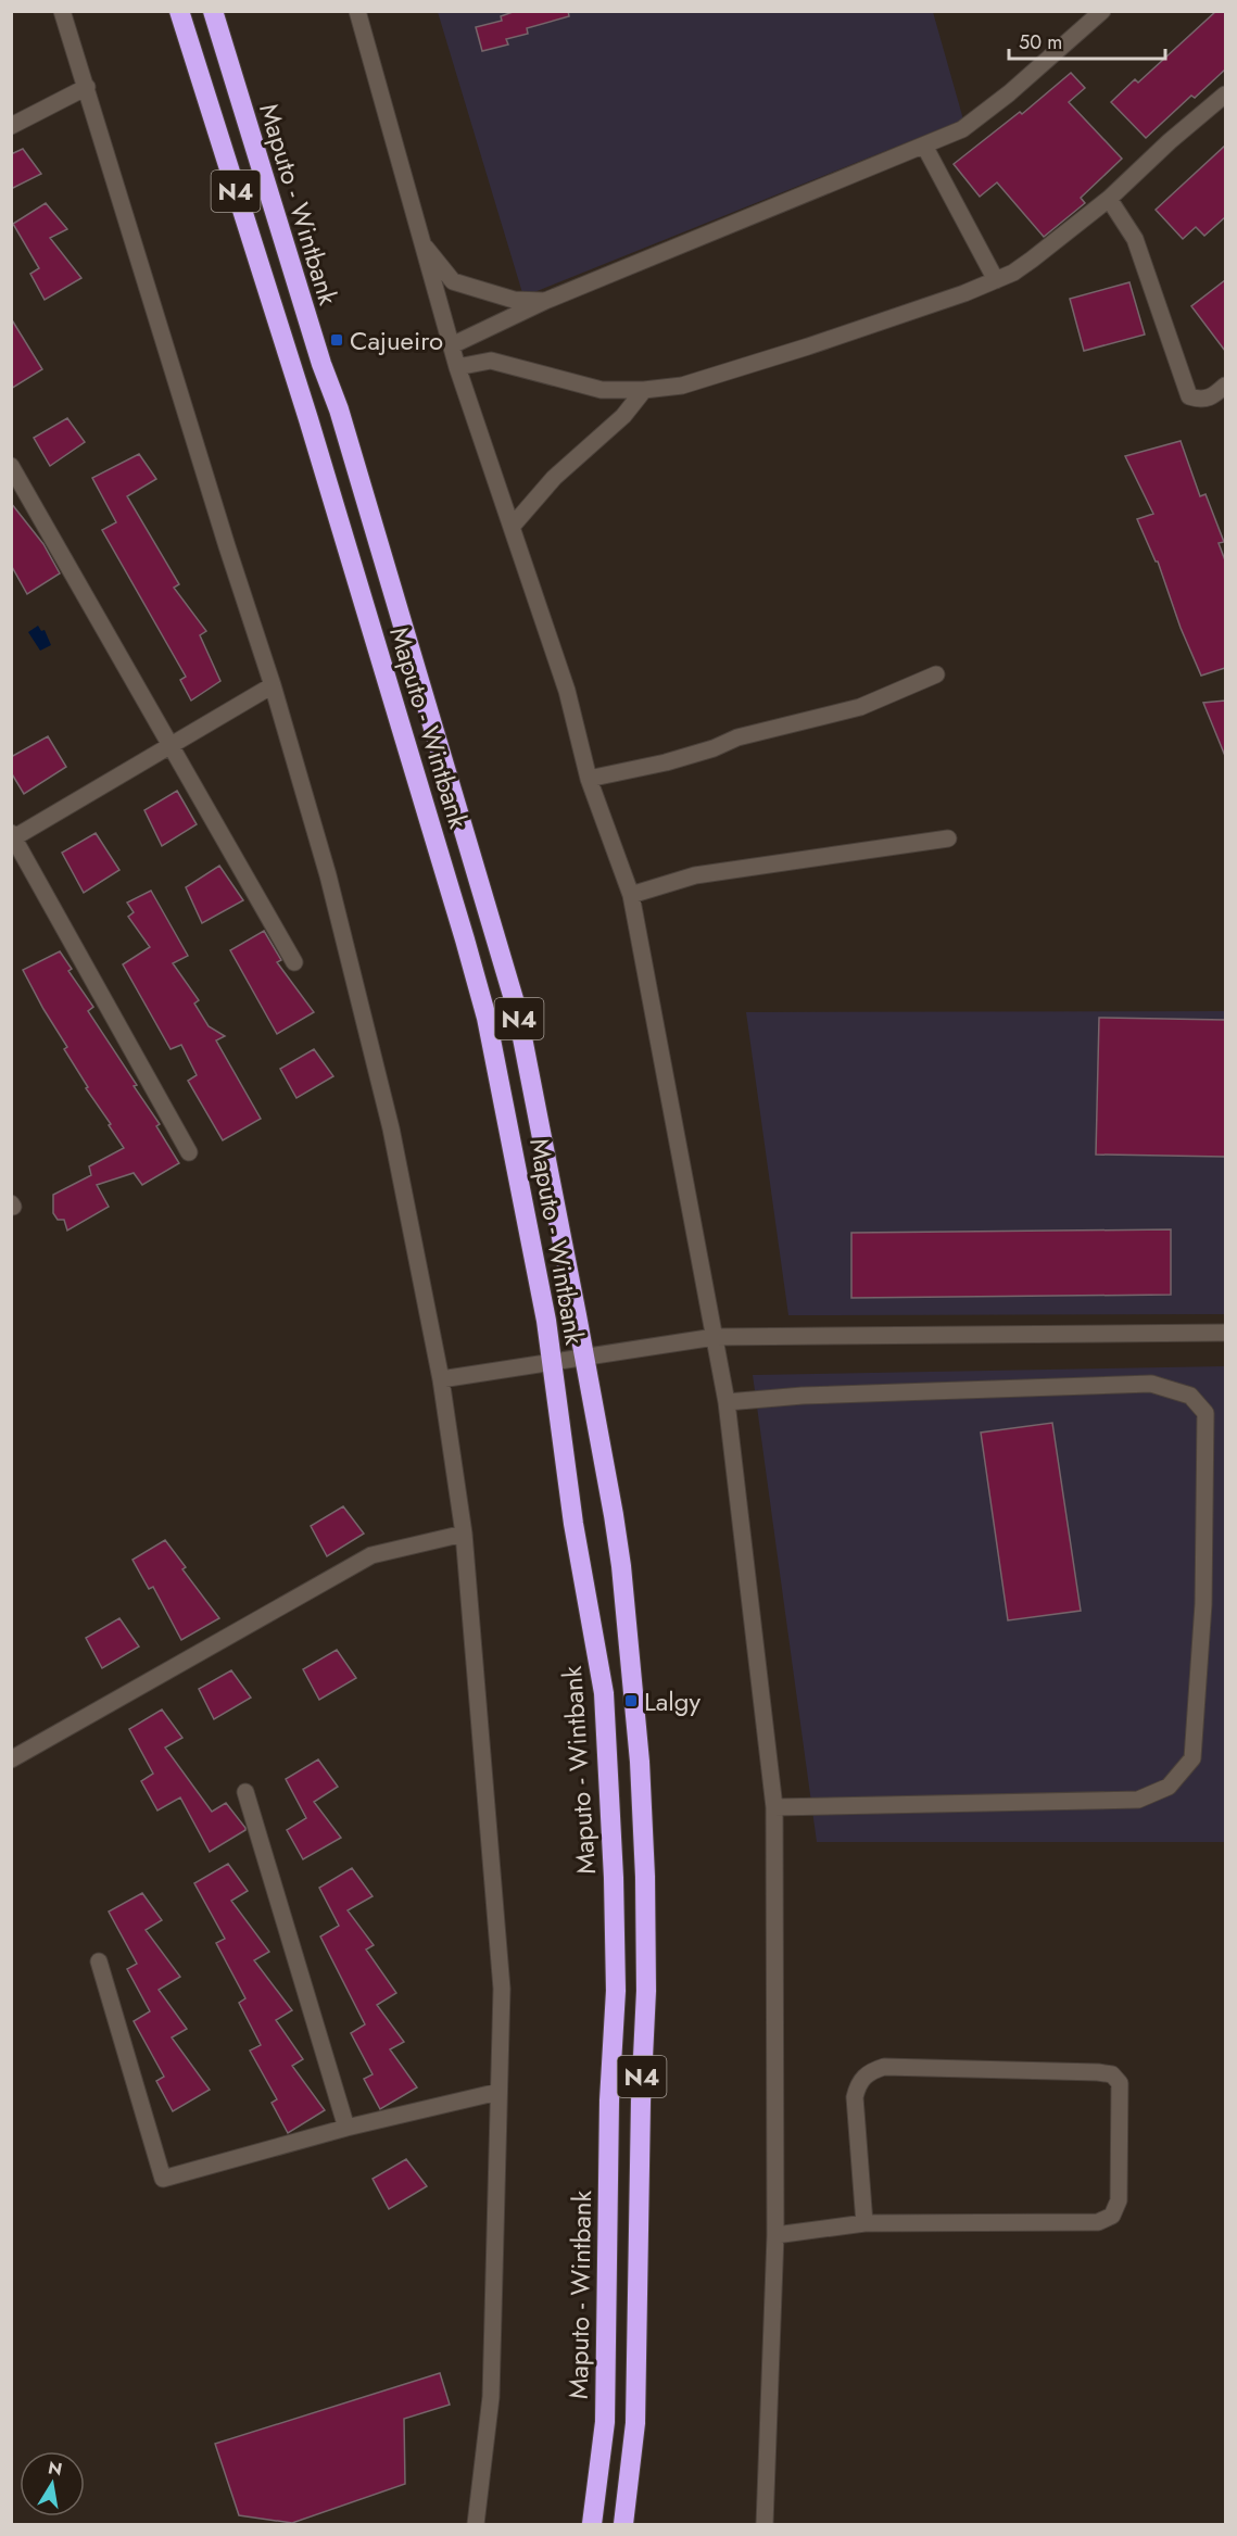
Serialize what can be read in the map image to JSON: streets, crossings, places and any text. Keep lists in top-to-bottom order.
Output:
{
  "streets": {
    "highway": ["N4", "Maputo - Wintbank"]
  },
  "places": {
    "transit": ["Cajueiro", "Lalgy"]
  },
  "scale_bar": "50 m",
  "north": "top"
}
